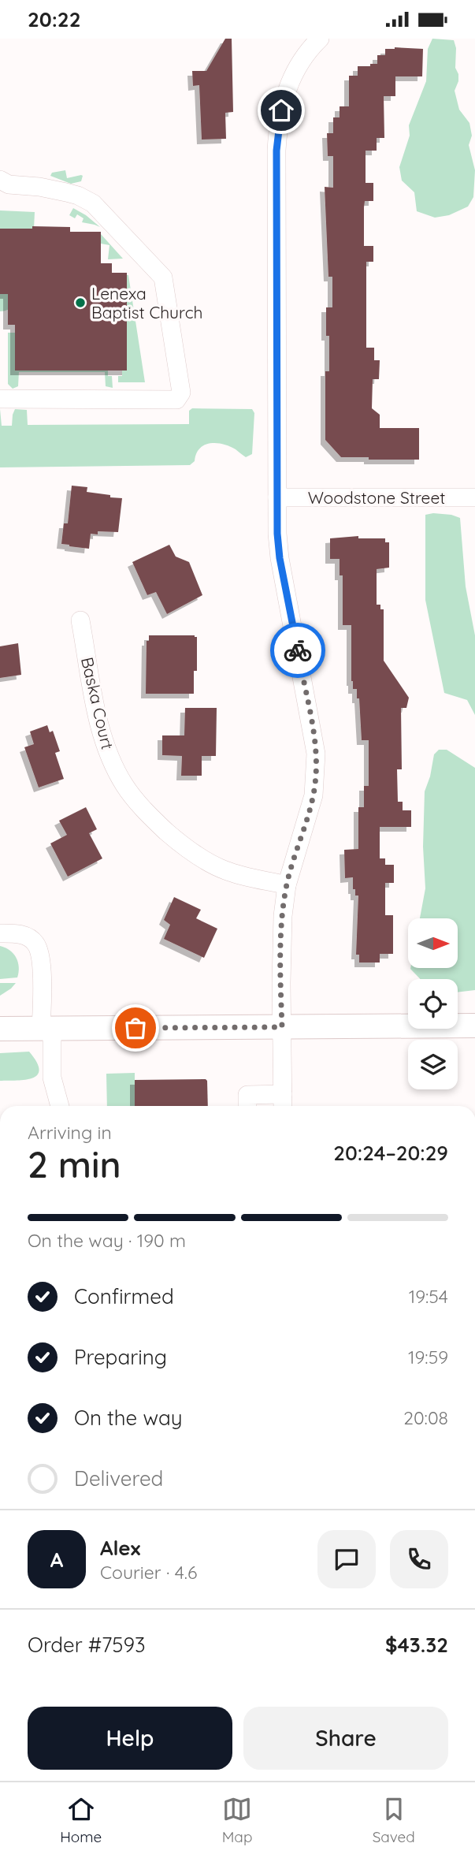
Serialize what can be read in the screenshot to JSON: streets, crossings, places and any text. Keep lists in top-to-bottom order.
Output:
{
  "streets": {
    "street": ["Woodstone Street", "Baska Court"]
  },
  "places": ["Lenexa Baptist Church"],
  "north": "right",
  "page": {
    "status": "20:22",
    "heading": ["2 min", "Arriving in", "20:24–20:29"],
    "panel": [
      "Alex",
      "Courier · 4.6",
      "Order #7593",
      "$43.32"
    ],
    "bar": "On the way · 190 m",
    "list": [
      ["Confirmed", "19:54"],
      ["Preparing", "19:59"],
      ["On the way", "20:08"],
      "Delivered"
    ],
    "round": "A",
    "buttons": ["Help", "Share"],
    "tabs": ["Home", "Map", "Saved"]
  }
}
